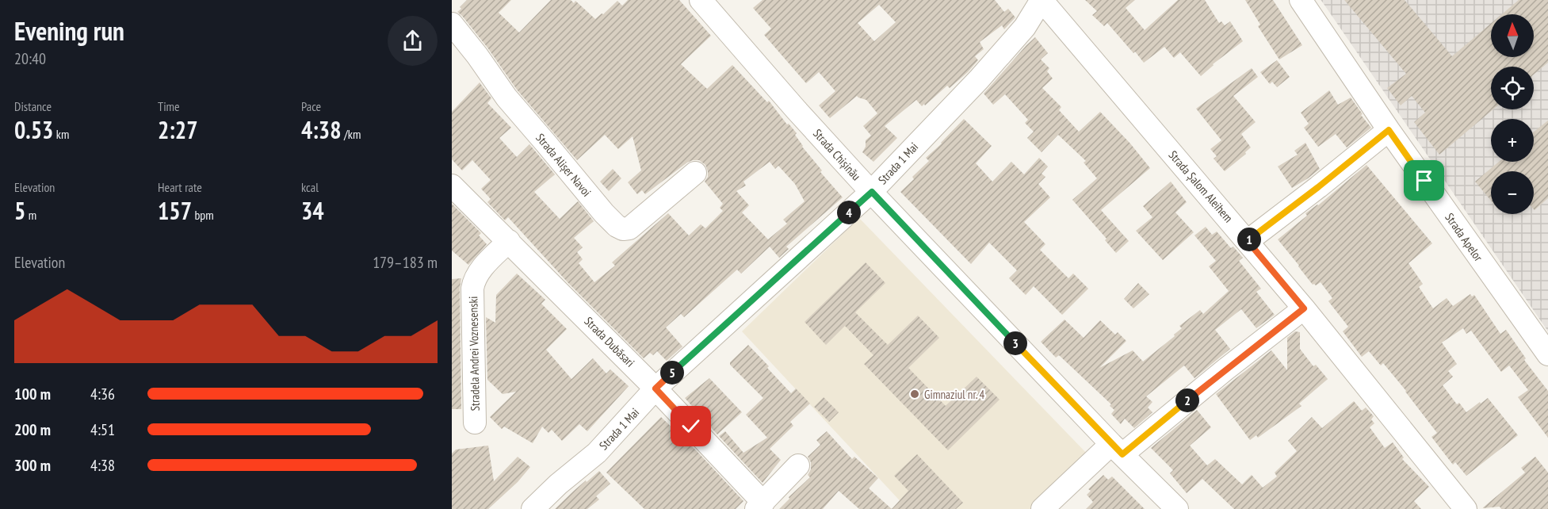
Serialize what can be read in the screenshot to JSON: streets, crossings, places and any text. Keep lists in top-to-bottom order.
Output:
{
  "streets": {
    "street": [
      "Strada Chișinău",
      "Strada 1 Mai",
      "Strada Alișer Navoi",
      "Strada Șalom Aleihem",
      "Strada Apelor",
      "Strada Dubăsari",
      "Stradela Andrei Voznesenski"
    ]
  },
  "crossings": [
    ["Strada Chișinău", "Strada 1 Mai"],
    ["Strada 1 Mai", "Strada Șalom Aleihem"],
    ["Strada 1 Mai", "Strada Dubăsari"],
    ["Strada Dubăsari", "Stradela Andrei Voznesenski"]
  ],
  "places": ["Gimnaziul nr. 4"],
  "north": "top",
  "page": {
    "heading": ["Evening run", "20:40"],
    "map_buttons": ["+", "−"],
    "stats": [
      ["Distance", "0.53 km"],
      ["Time", "2:27"],
      ["Pace", "4:38 /km"],
      ["Elevation", "5 m"],
      ["Heart rate", "157 bpm"],
      ["kcal", "34"]
    ],
    "pins": [
      "4",
      "1",
      "3",
      "5",
      "2"
    ],
    "chart": ["Elevation", "179–183 m"],
    "list": [
      {
        "name": "100 m",
        "note": "4:36"
      },
      {
        "name": "200 m",
        "note": "4:51"
      },
      {
        "name": "300 m",
        "note": "4:38"
      }
    ]
  }
}
